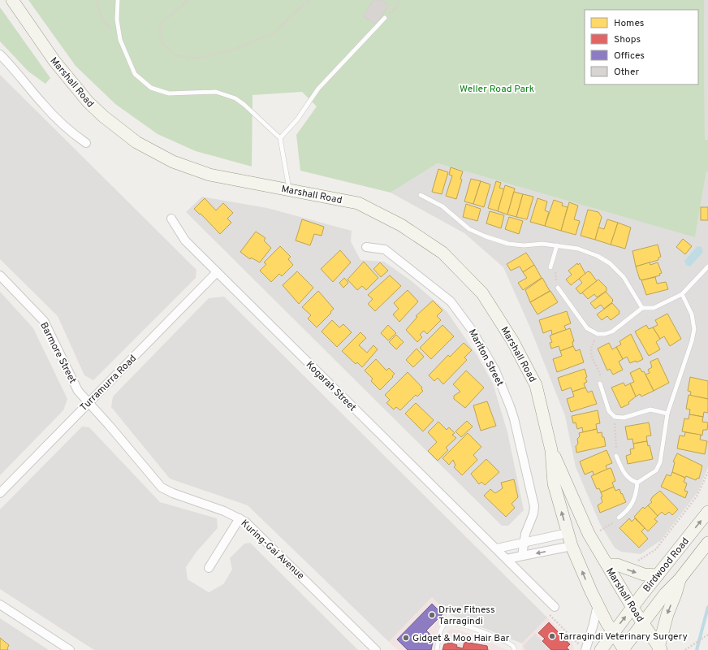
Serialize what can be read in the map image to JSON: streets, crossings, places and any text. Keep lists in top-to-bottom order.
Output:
{
  "streets": {
    "main road": ["Marshall Road", "Birdwood Road"],
    "street": [
      "Barmore Street",
      "Marlton Street",
      "Turramurra Road",
      "Kogarah Street",
      "Kuring-Gai Avenue"
    ]
  },
  "crossings": [
    ["Marshall Road", "Birdwood Road"],
    ["Barmore Street", "Turramurra Road"],
    ["Barmore Street", "Kuring-Gai Avenue"],
    ["Turramurra Road", "Kogarah Street"],
    ["Turramurra Road", "Kuring-Gai Avenue"]
  ],
  "parks": ["Weller Road Park"],
  "places": ["Drive Fitness Tarragindi", "Tarragindi Veterinary Surgery", "Gidget & Moo Hair Bar"],
  "legend": [
    "Homes",
    "Shops",
    "Offices",
    "Other"
  ]
}
